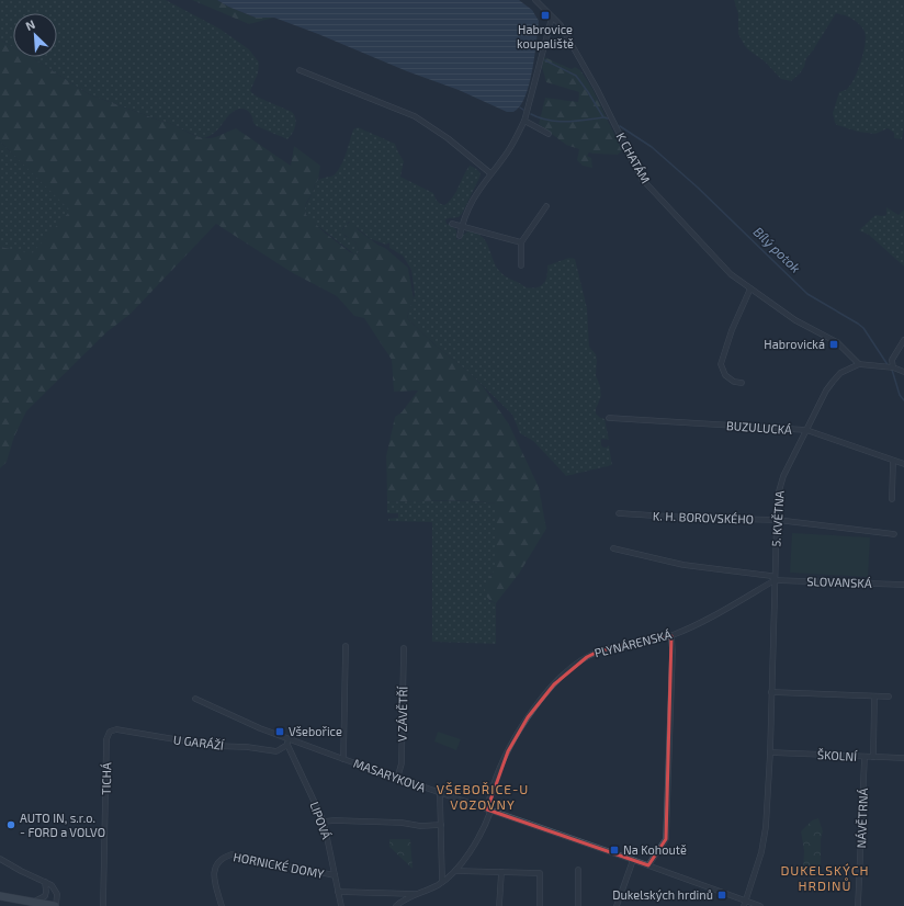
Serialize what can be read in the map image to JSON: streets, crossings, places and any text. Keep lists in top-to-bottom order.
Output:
{
  "streets": {
    "street": [
      "K CHATÁM",
      "BUZULUCKÁ",
      "K. H. BOROVSKÉHO",
      "5. KVĚTNA",
      "SLOVANSKÁ",
      "PLYNÁRENSKÁ",
      "V ZÁVĚTŘÍ",
      "U GARÁŽÍ",
      "ŠKOLNÍ",
      "MASARYKOVA",
      "TICHÁ",
      "NÁVĚTRNÁ",
      "LIPOVÁ",
      "HORNICKÉ DOMY"
    ]
  },
  "crossings": [
    ["K CHATÁM", "5. KVĚTNA"],
    ["BUZULUCKÁ", "5. KVĚTNA"],
    ["K. H. BOROVSKÉHO", "5. KVĚTNA"],
    ["5. KVĚTNA", "SLOVANSKÁ"],
    ["5. KVĚTNA", "PLYNÁRENSKÁ"],
    ["SLOVANSKÁ", "PLYNÁRENSKÁ"],
    ["PLYNÁRENSKÁ", "MASARYKOVA"],
    ["PLYNÁRENSKÁ", "LIPOVÁ"],
    ["V ZÁVĚTŘÍ", "MASARYKOVA"],
    ["U GARÁŽÍ", "MASARYKOVA"],
    ["U GARÁŽÍ", "TICHÁ"],
    ["U GARÁŽÍ", "LIPOVÁ"],
    ["ŠKOLNÍ", "NÁVĚTRNÁ"],
    ["MASARYKOVA", "LIPOVÁ"],
    ["LIPOVÁ", "HORNICKÉ DOMY"]
  ],
  "districts": ["VŠEBOŘICE-U VOZOVNY", "DUKELSKÝCH HRDINŮ"],
  "water": ["Bílý potok"],
  "places": {
    "transit": [
      "Habrovice koupaliště",
      "Habrovická",
      "Všebořice",
      "Na Kohoutě",
      "Dukelských hrdinů"
    ],
    "other": ["AUTO IN, s.r.o. - FORD a VOLVO"]
  },
  "north": "top left"
}
